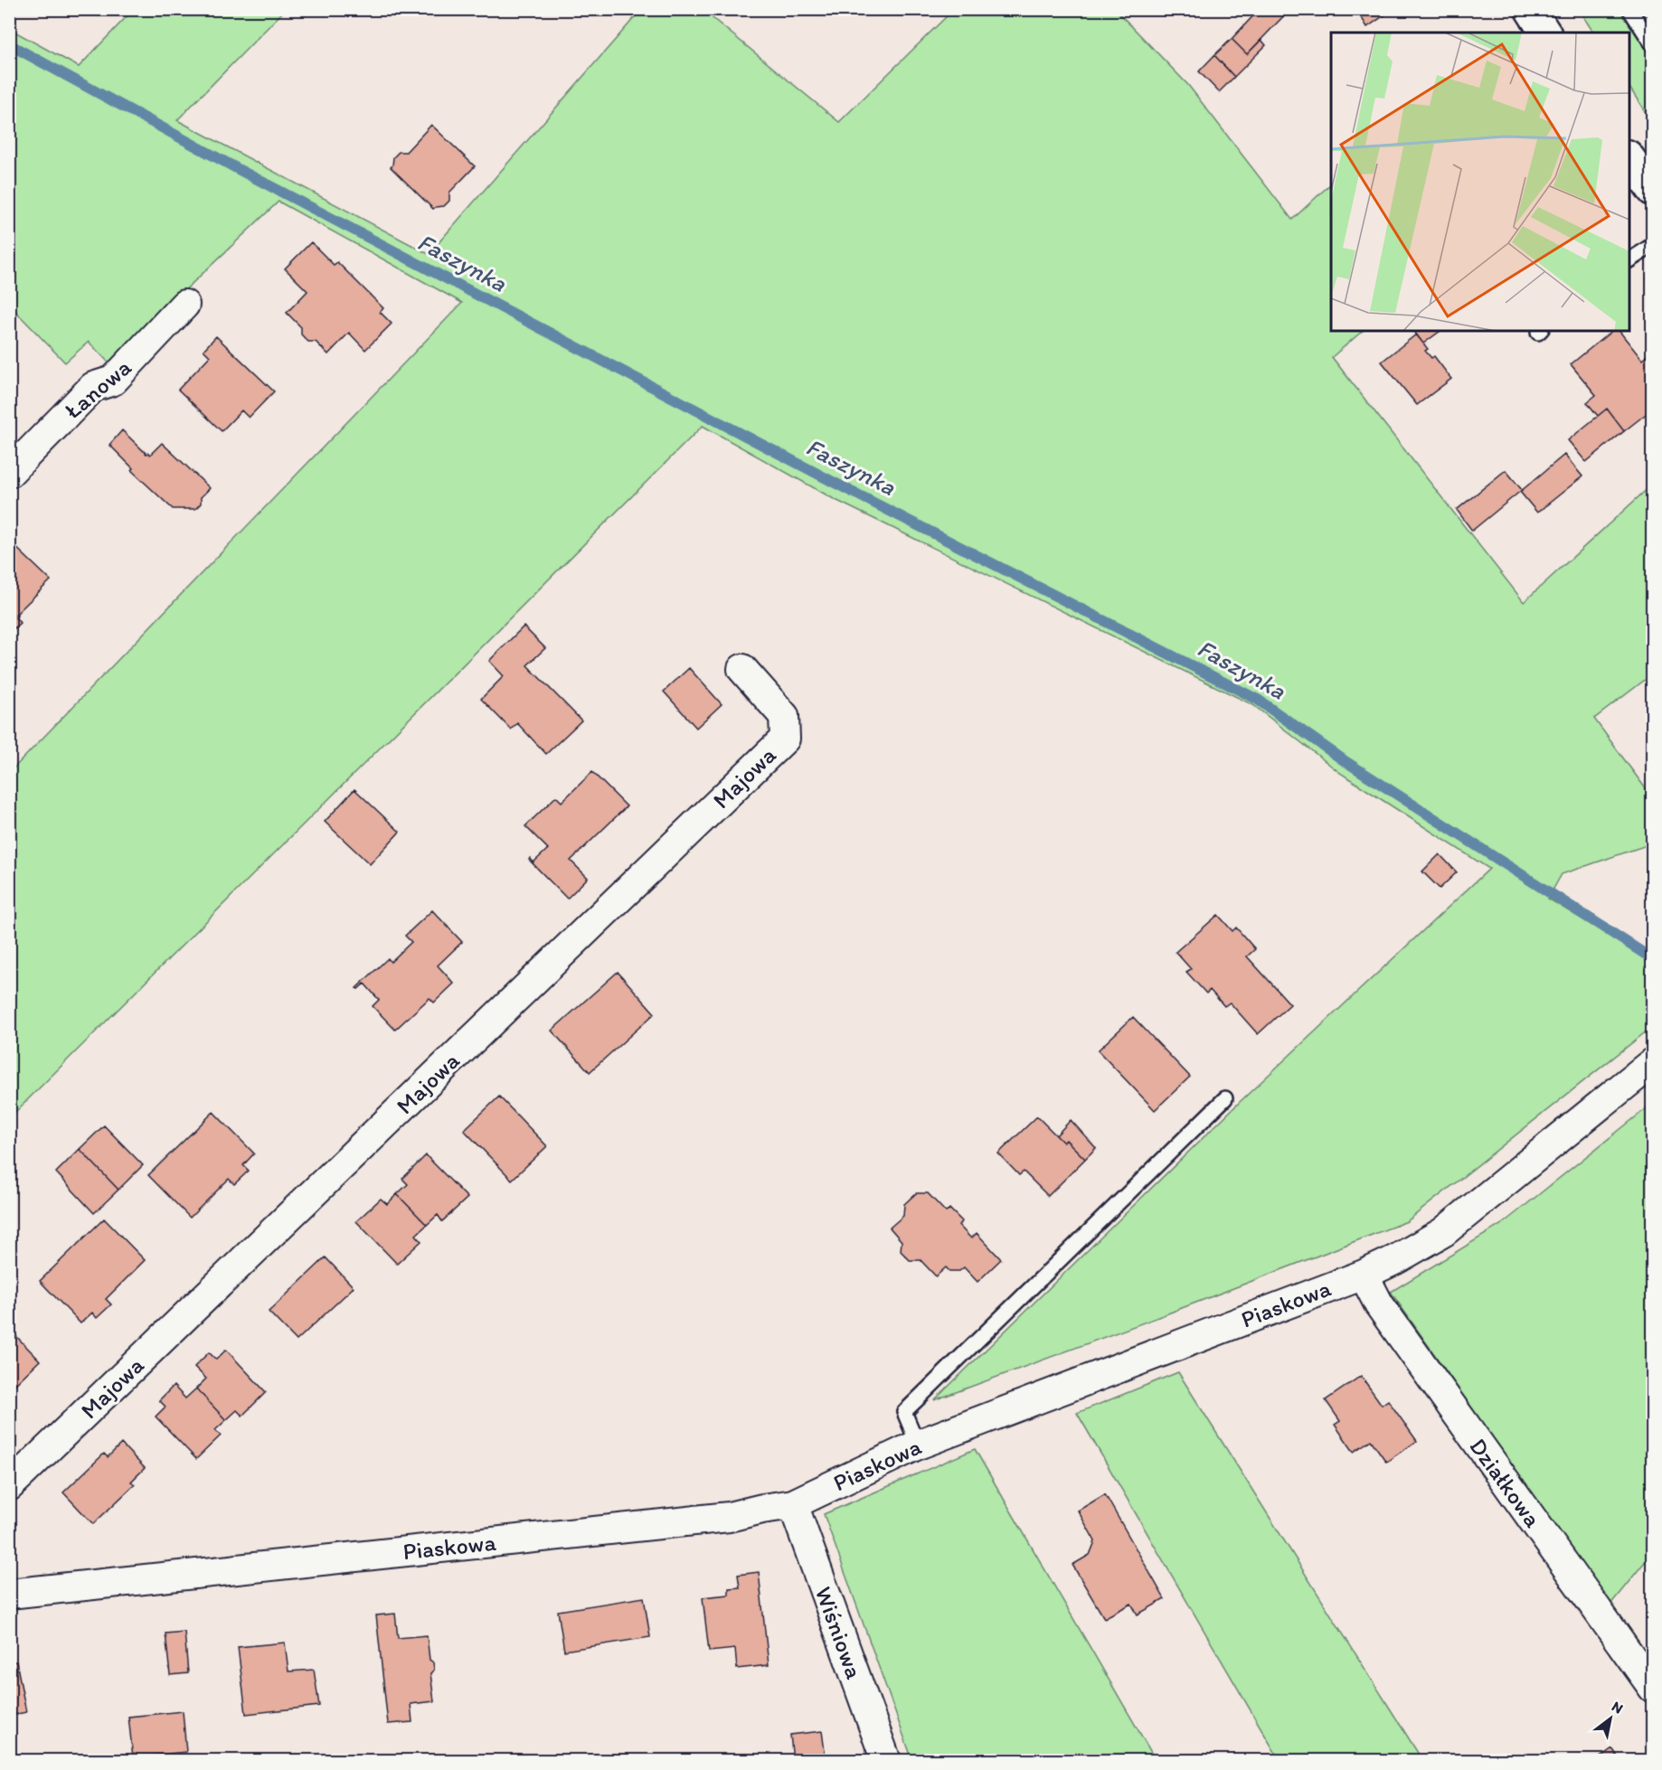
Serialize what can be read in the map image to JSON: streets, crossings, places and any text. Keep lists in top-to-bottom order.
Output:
{
  "streets": {
    "street": [
      "Łanowa",
      "Majowa",
      "Piaskowa",
      "Działkowa",
      "Wiśniowa"
    ]
  },
  "crossings": [
    ["Piaskowa", "Działkowa"],
    ["Piaskowa", "Wiśniowa"]
  ],
  "water": ["Faszynka"],
  "north": "top right"
}
